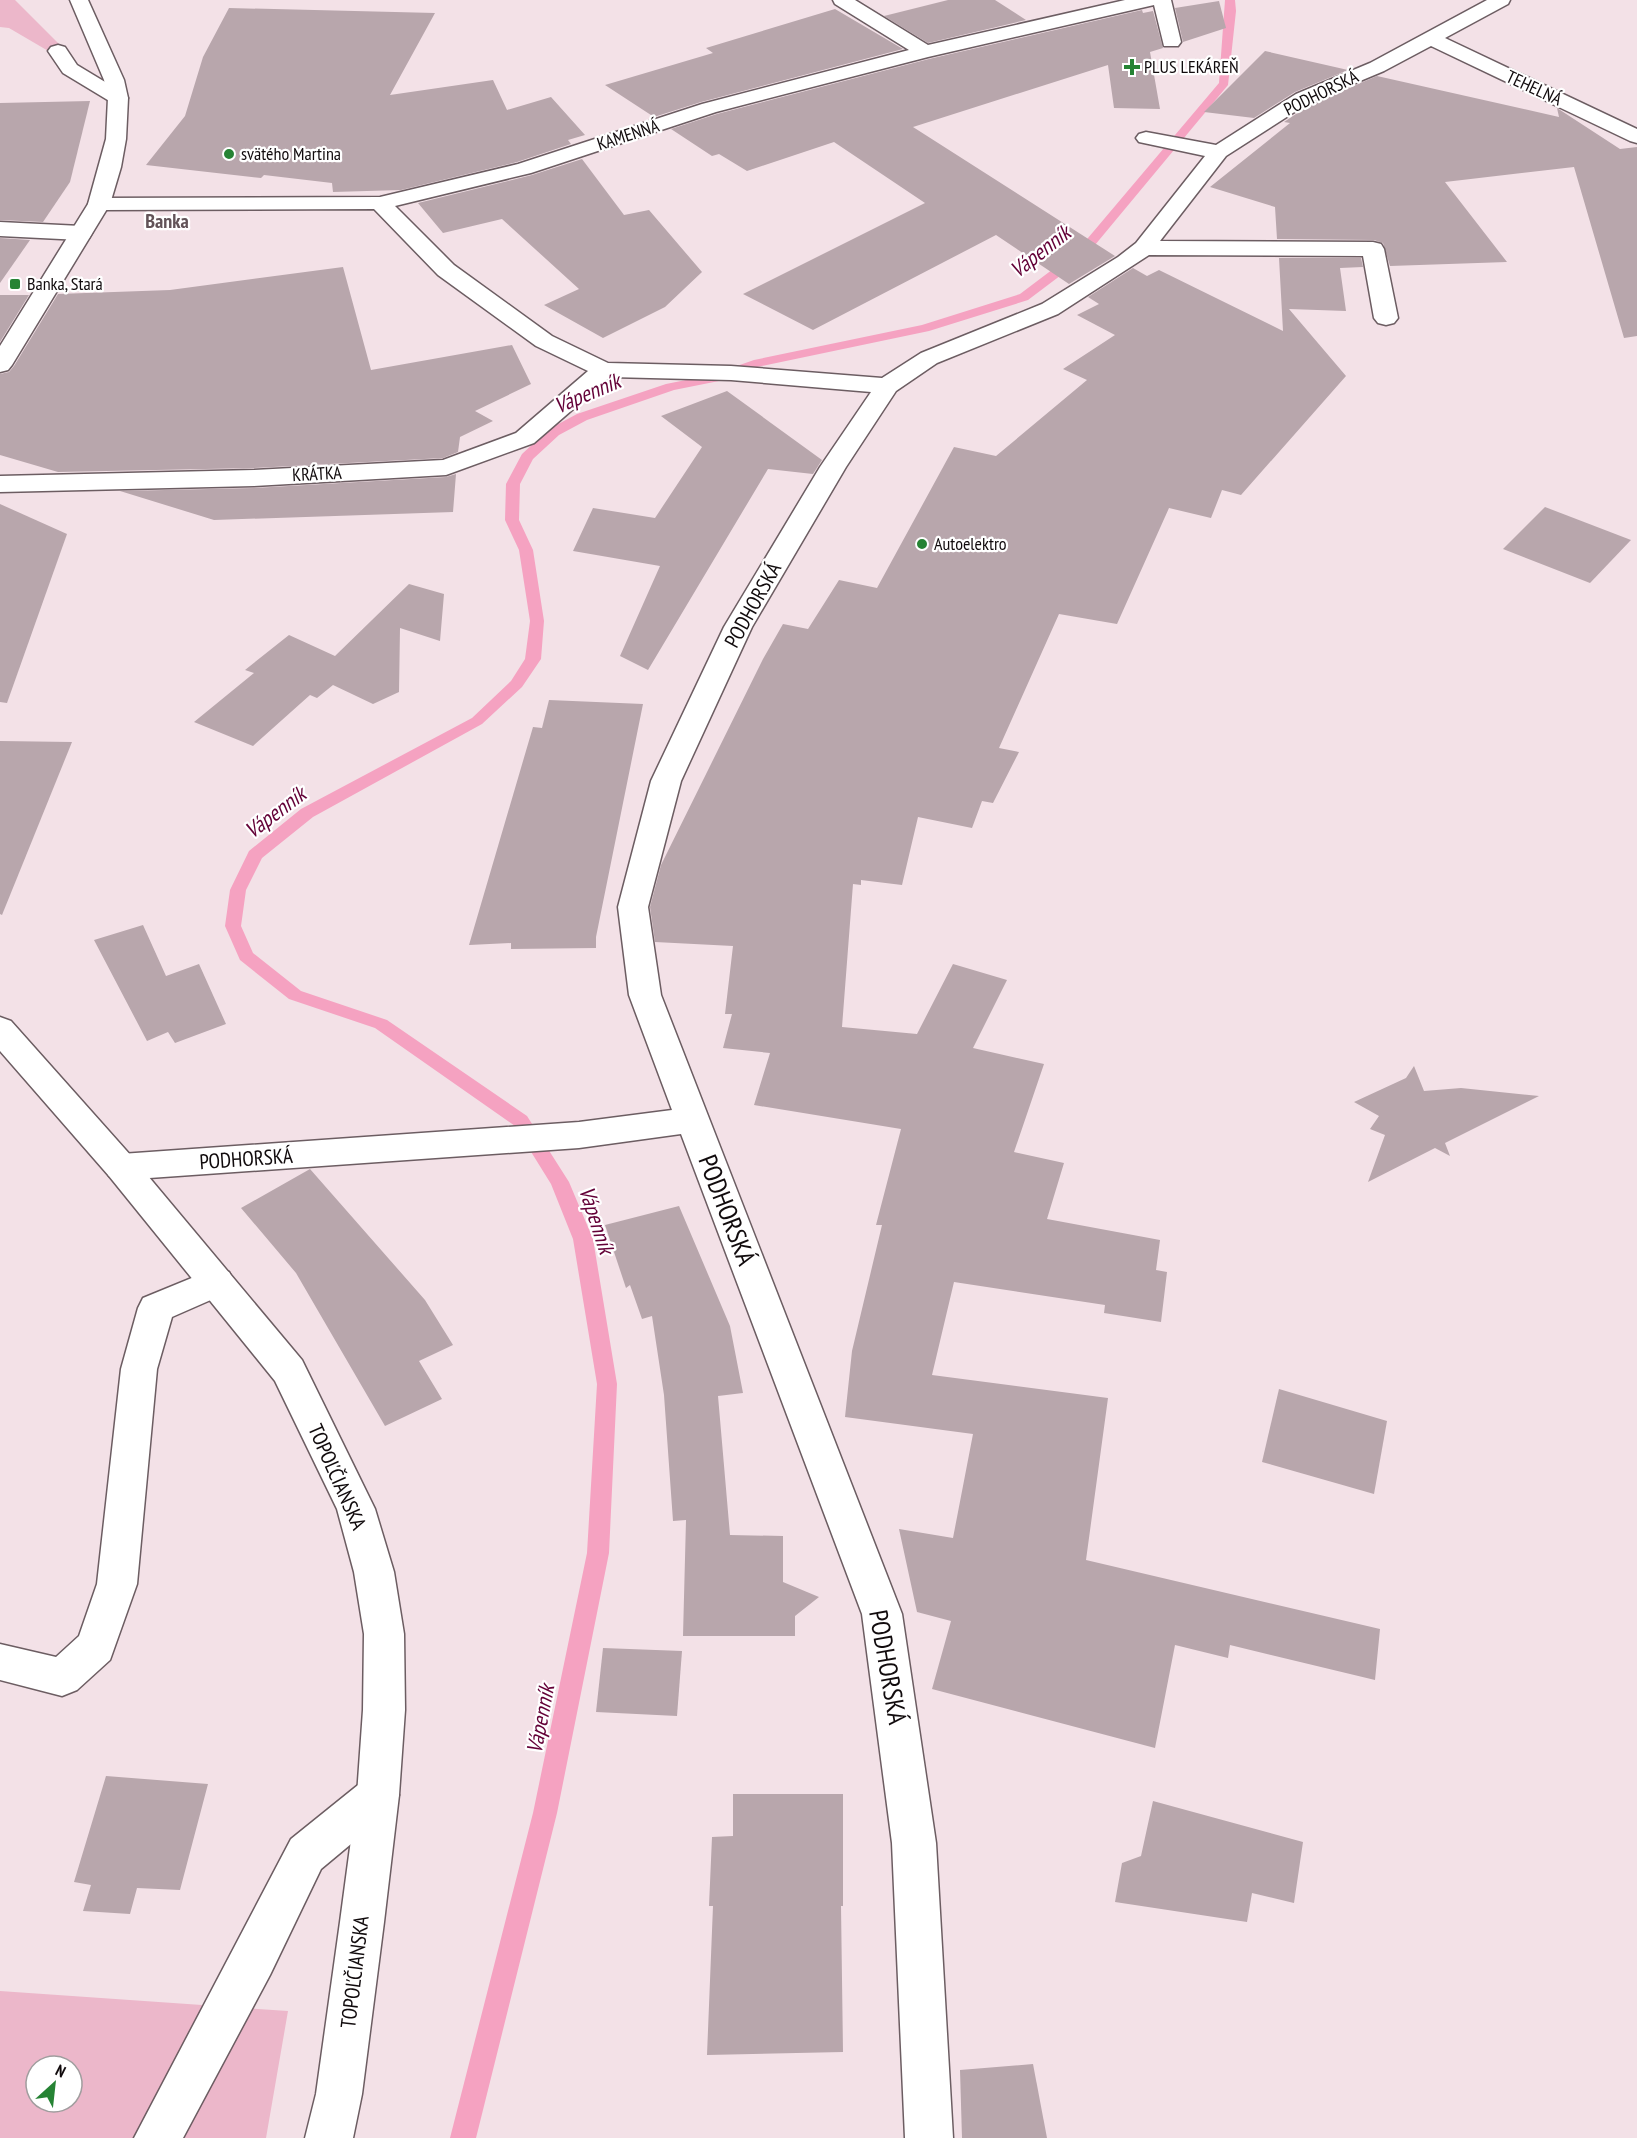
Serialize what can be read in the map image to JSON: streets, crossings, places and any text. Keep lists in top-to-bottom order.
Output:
{
  "streets": {
    "street": [
      "TEHELNÁ",
      "PODHORSKÁ",
      "KAMENNÁ",
      "KRÁTKA",
      "TOPOĽČIANSKA"
    ]
  },
  "crossings": [
    ["TEHELNÁ", "PODHORSKÁ"],
    ["PODHORSKÁ", "TOPOĽČIANSKA"]
  ],
  "districts": ["Banka"],
  "water": ["Vápenník"],
  "places": {
    "health": ["PLUS LEKÁREŇ"],
    "other": ["svätého Martina", "Autoelektro"],
    "transit": ["Banka, Stará"]
  },
  "north": "top right"
}
